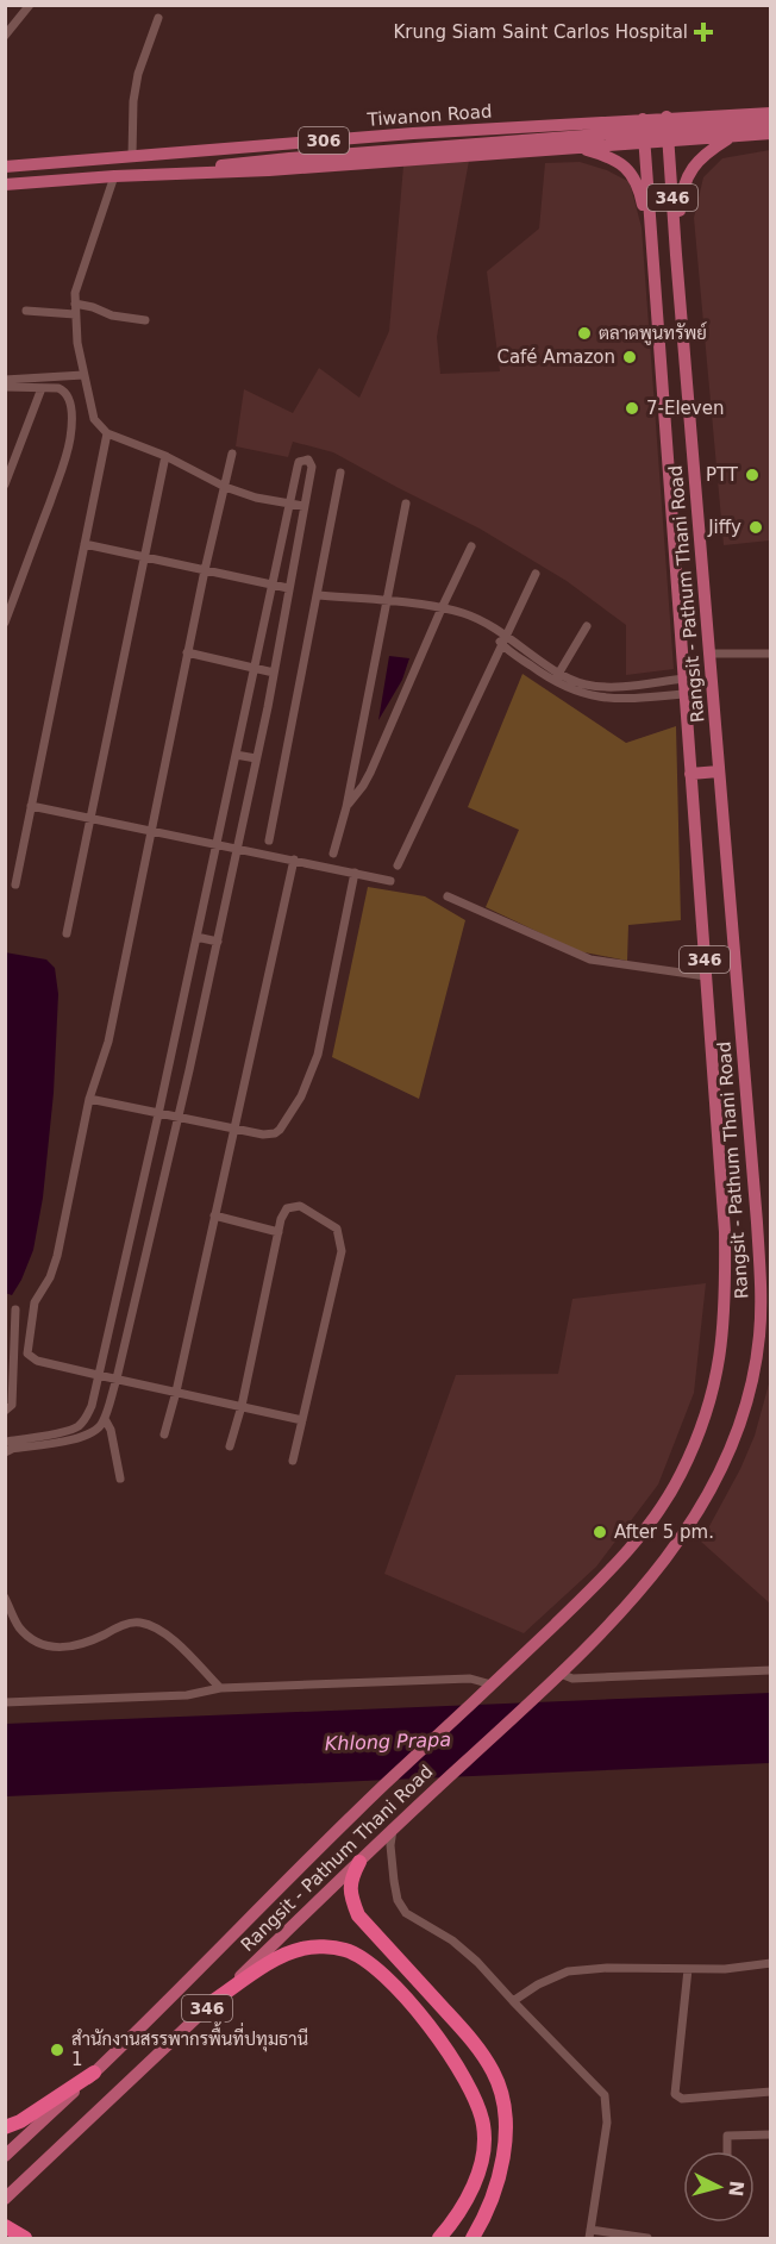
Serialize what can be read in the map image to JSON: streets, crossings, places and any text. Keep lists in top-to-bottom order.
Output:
{
  "streets": {
    "main road": [
      "Tiwanon Road",
      "306",
      "346",
      "Rangsit - Pathum Thani Road"
    ]
  },
  "crossings": [
    ["Tiwanon Road", "Rangsit - Pathum Thani Road"],
    ["306", "Rangsit - Pathum Thani Road"]
  ],
  "water": ["Khlong Prapa"],
  "places": {
    "health": ["Krung Siam Saint Carlos Hospital"],
    "other": [
      "ตลาดพูนทรัพย์",
      "Café Amazon",
      "7-Eleven",
      "PTT",
      "Jiffy",
      "After 5 pm.",
      "สำนักงานสรรพากรพื้นที่ปทุมธานี 1"
    ]
  },
  "north": "right"
}
